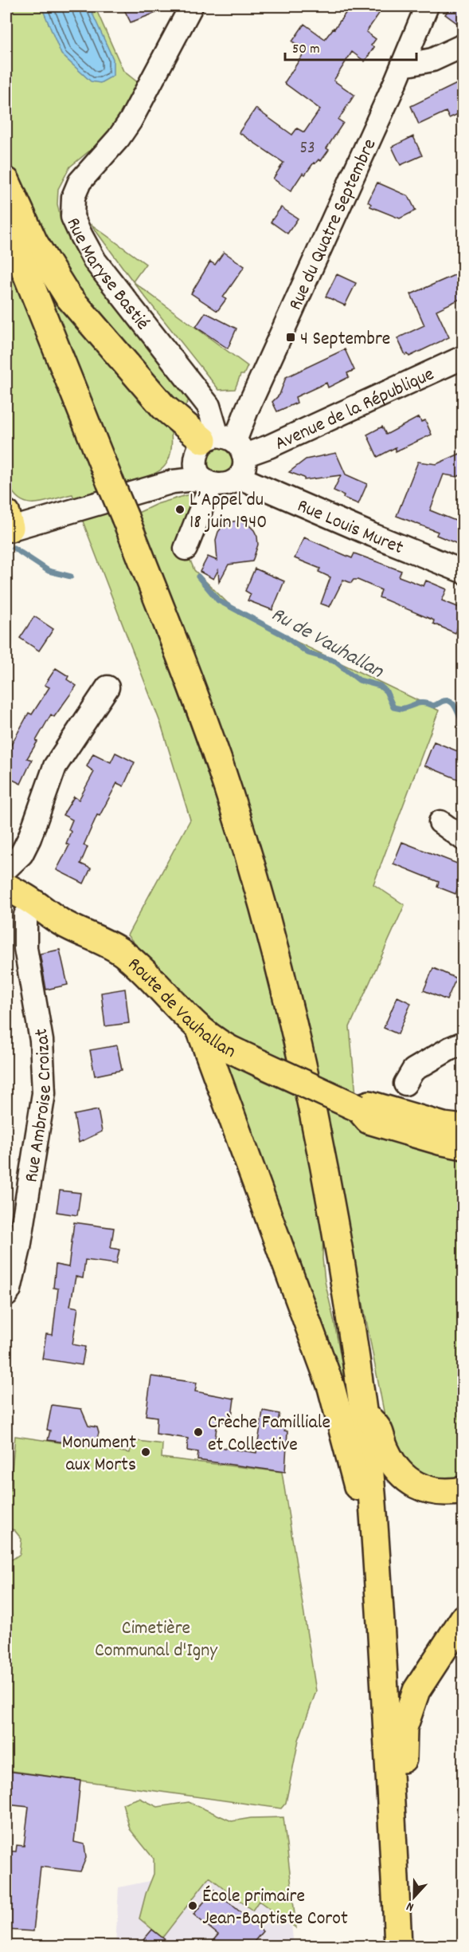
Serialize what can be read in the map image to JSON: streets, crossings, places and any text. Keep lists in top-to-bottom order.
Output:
{
  "streets": {
    "main road": ["Route de Vauhallan"],
    "street": [
      "Rue du Quatre Septembre",
      "Rue Maryse Bastié",
      "Avenue de la République",
      "Rue Louis Muret",
      "Rue Ambroise Croizat"
    ]
  },
  "crossings": [
    ["Rue du Quatre Septembre", "Rue Maryse Bastié"],
    ["Rue du Quatre Septembre", "Avenue de la République"],
    ["Rue du Quatre Septembre", "Rue Louis Muret"],
    ["Rue Maryse Bastié", "Avenue de la République"],
    ["Rue Maryse Bastié", "Rue Louis Muret"],
    ["Avenue de la République", "Rue Louis Muret"],
    ["Route de Vauhallan", "Rue Ambroise Croizat"]
  ],
  "water": ["Ru de Vauhallan"],
  "parks": ["Cimetière Communal d'Igny"],
  "places": {
    "transit": ["4 Septembre"],
    "other": [
      "L’Appel du 18 juin 1940",
      "Crèche Familliale et Collective",
      "Monument aux Morts",
      "École primaire Jean-Baptiste Corot"
    ]
  },
  "house_numbers": ["53"],
  "scale_bar": "50 m",
  "north": "bottom"
}
